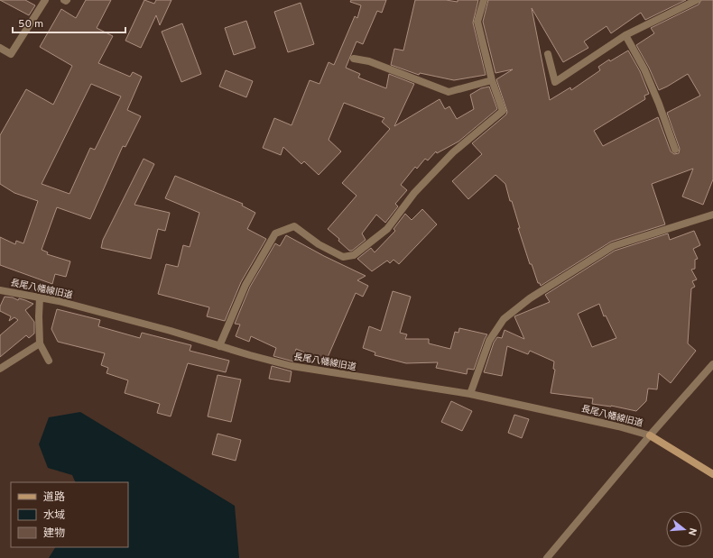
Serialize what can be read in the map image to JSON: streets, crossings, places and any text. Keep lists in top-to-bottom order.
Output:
{
  "streets": {
    "street": ["長尾八幡線旧道"]
  },
  "legend": ["道路", "水域", "建物"],
  "scale_bar": "50 m",
  "north": "right"
}
